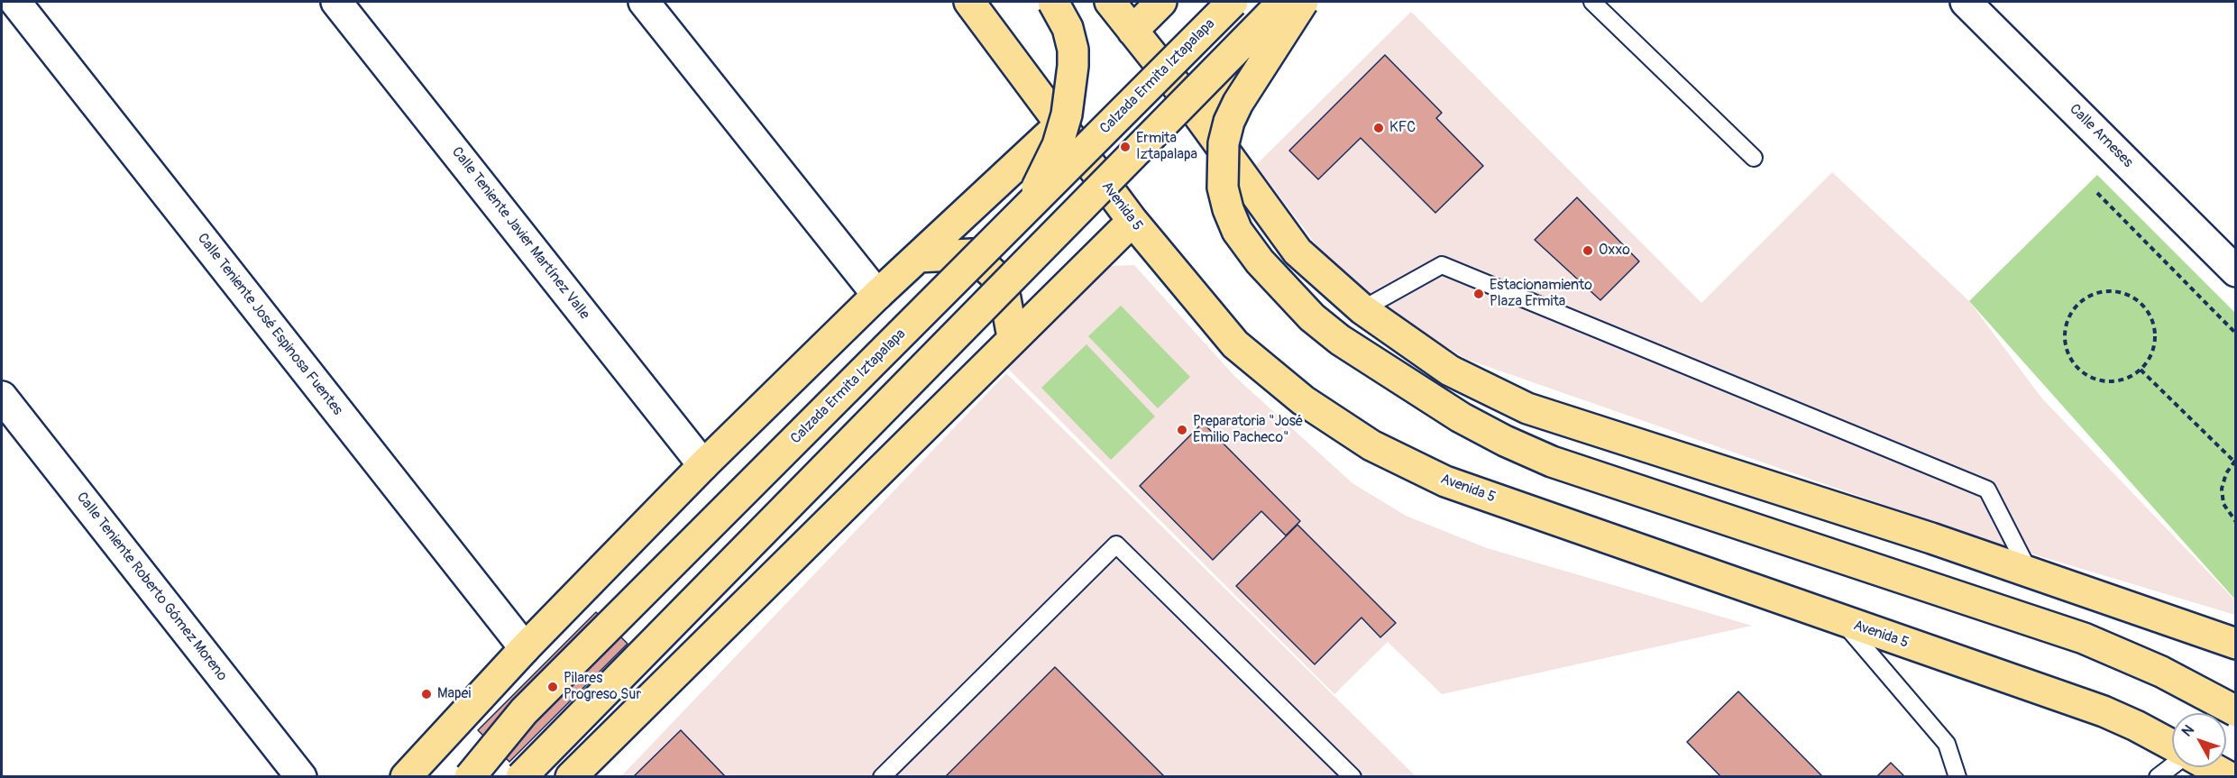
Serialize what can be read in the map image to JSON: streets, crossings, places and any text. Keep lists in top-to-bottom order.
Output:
{
  "streets": {
    "main road": ["Calzada Ermita Iztapalapa", "Avenida 5"],
    "street": [
      "Calle Arneses",
      "Calle Teniente Javier Martínez Valle",
      "Calle Teniente José Espinosa Fuentes",
      "Calle Teniente Roberto Gómez Moreno"
    ]
  },
  "places": [
    "KFC",
    "Ermita Iztapalapa",
    "Oxxo",
    "Estacionamiento Plaza Ermita",
    "Preparatoria \"José Emilio Pacheco\"",
    "Pilares Progreso Sur",
    "Mapei"
  ],
  "north": "top left"
}
